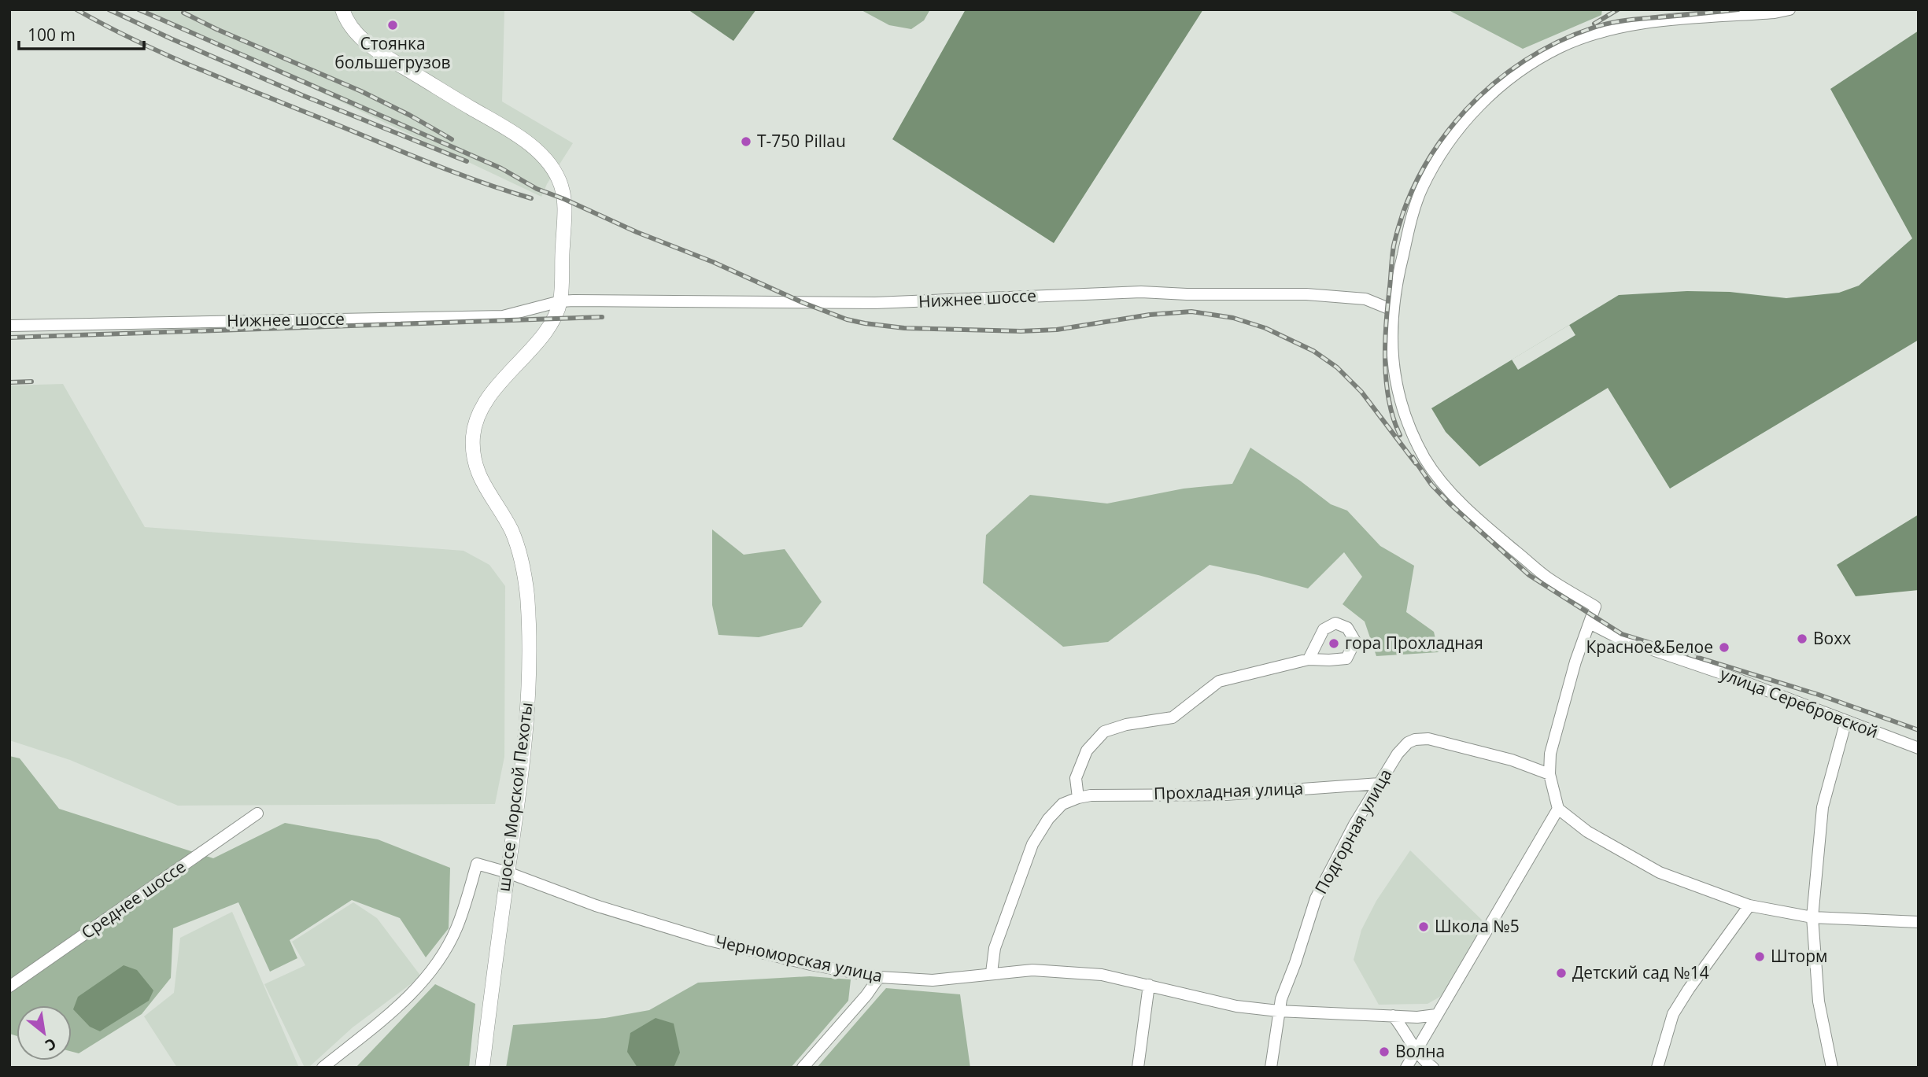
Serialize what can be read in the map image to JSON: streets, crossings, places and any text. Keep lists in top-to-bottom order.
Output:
{
  "streets": {
    "main road": ["шоссе Морской Пехоты"],
    "street": [
      "Нижнее шоссе",
      "улица Серебровской",
      "Прохладная улица",
      "Подгорная улица",
      "Среднее шоссе",
      "Черноморская улица"
    ]
  },
  "crossings": [
    ["Нижнее шоссе", "шоссе Морской Пехоты"],
    ["Прохладная улица", "Подгорная улица"],
    ["шоссе Морской Пехоты", "Черноморская улица"],
    ["Подгорная улица", "Черноморская улица"]
  ],
  "places": [
    "Стоянка большегрузов",
    "T-750 Pillau",
    "Boxx",
    "гора Прохладная",
    "Красное&Белое",
    "Школа №5",
    "Шторм",
    "Детский сад №14",
    "Волна"
  ],
  "scale_bar": "100 m",
  "north": "bottom right"
}
